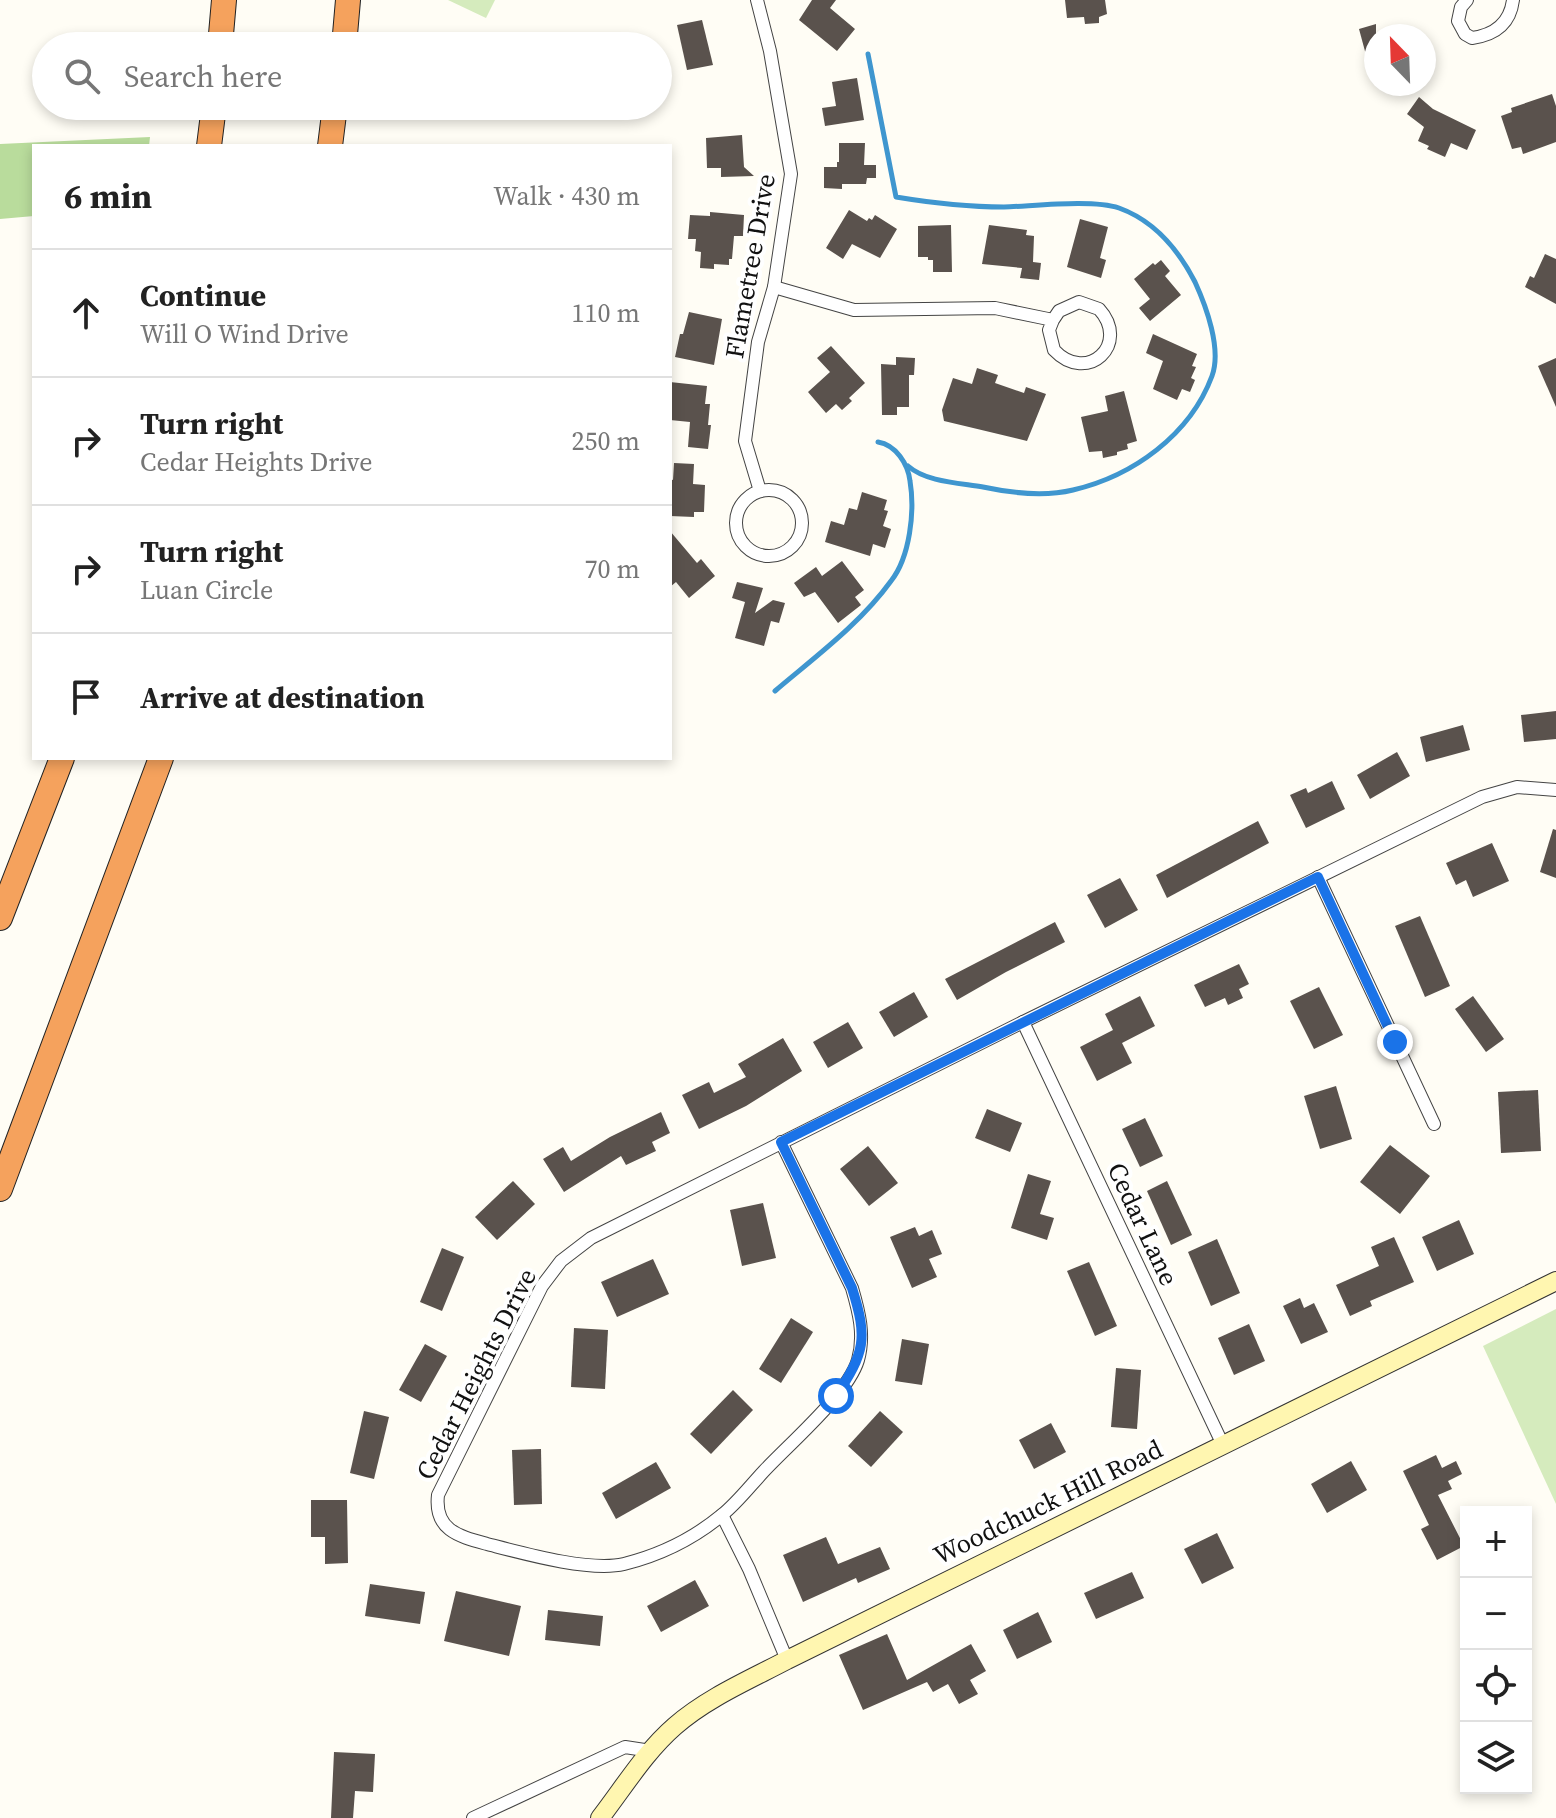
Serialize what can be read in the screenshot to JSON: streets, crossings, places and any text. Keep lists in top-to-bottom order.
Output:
{
  "streets": {
    "street": [
      "Flametree Drive",
      "Cedar Lane",
      "Cedar Heights Drive",
      "Woodchuck Hill Road"
    ]
  },
  "crossings": [
    ["Cedar Lane", "Cedar Heights Drive"],
    ["Cedar Lane", "Woodchuck Hill Road"]
  ],
  "north": "top left",
  "page": {
    "search": "Search here",
    "heading": ["6 min", "Walk · 430 m"],
    "list": [
      ["Continue", "Will O Wind Drive", "110 m"],
      ["Turn right", "Cedar Heights Drive", "250 m"],
      ["Turn right", "Luan Circle", "70 m"],
      "Arrive at destination"
    ],
    "map_buttons": ["+", "−"]
  }
}
